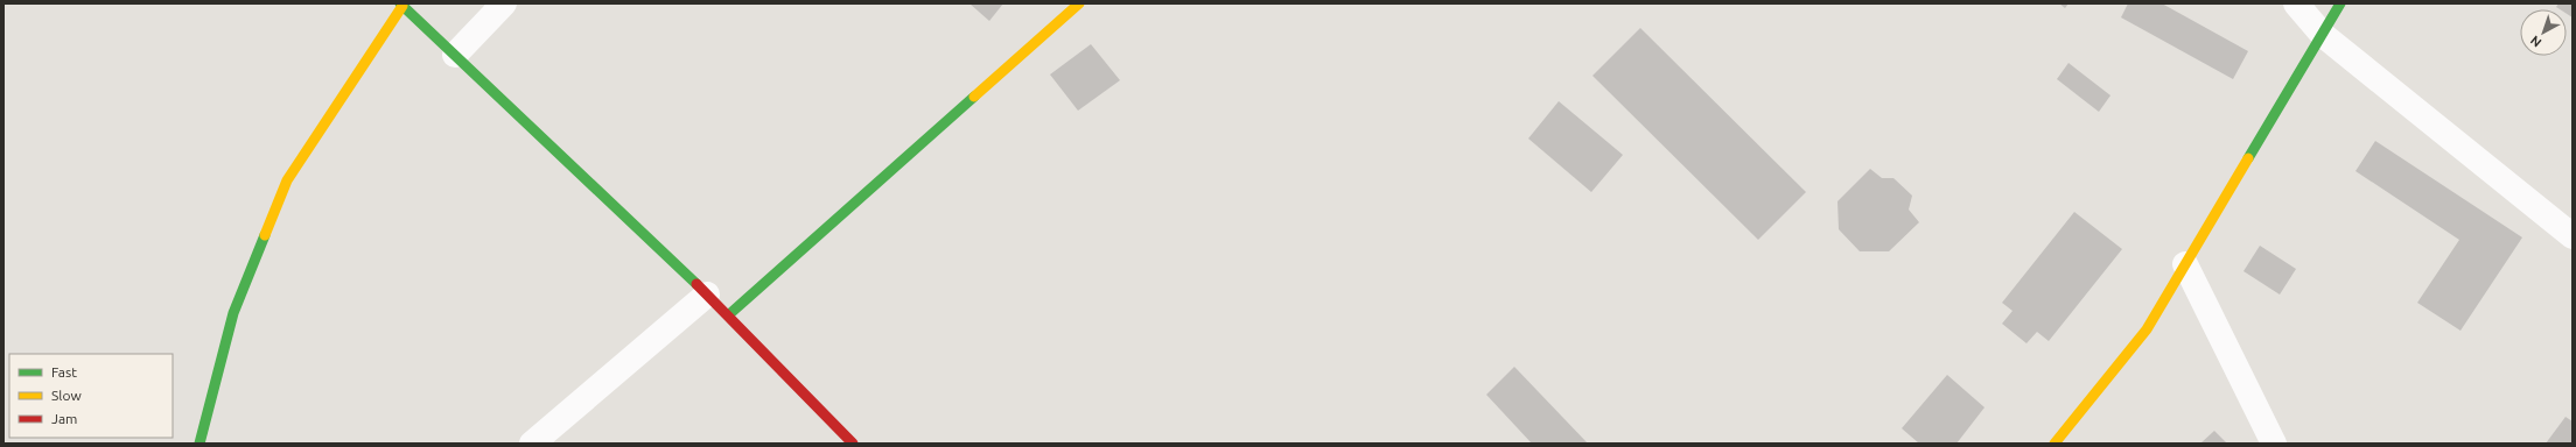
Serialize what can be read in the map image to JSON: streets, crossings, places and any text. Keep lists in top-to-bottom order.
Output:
{
  "legend": ["Fast", "Slow", "Jam"],
  "north": "bottom left"
}
